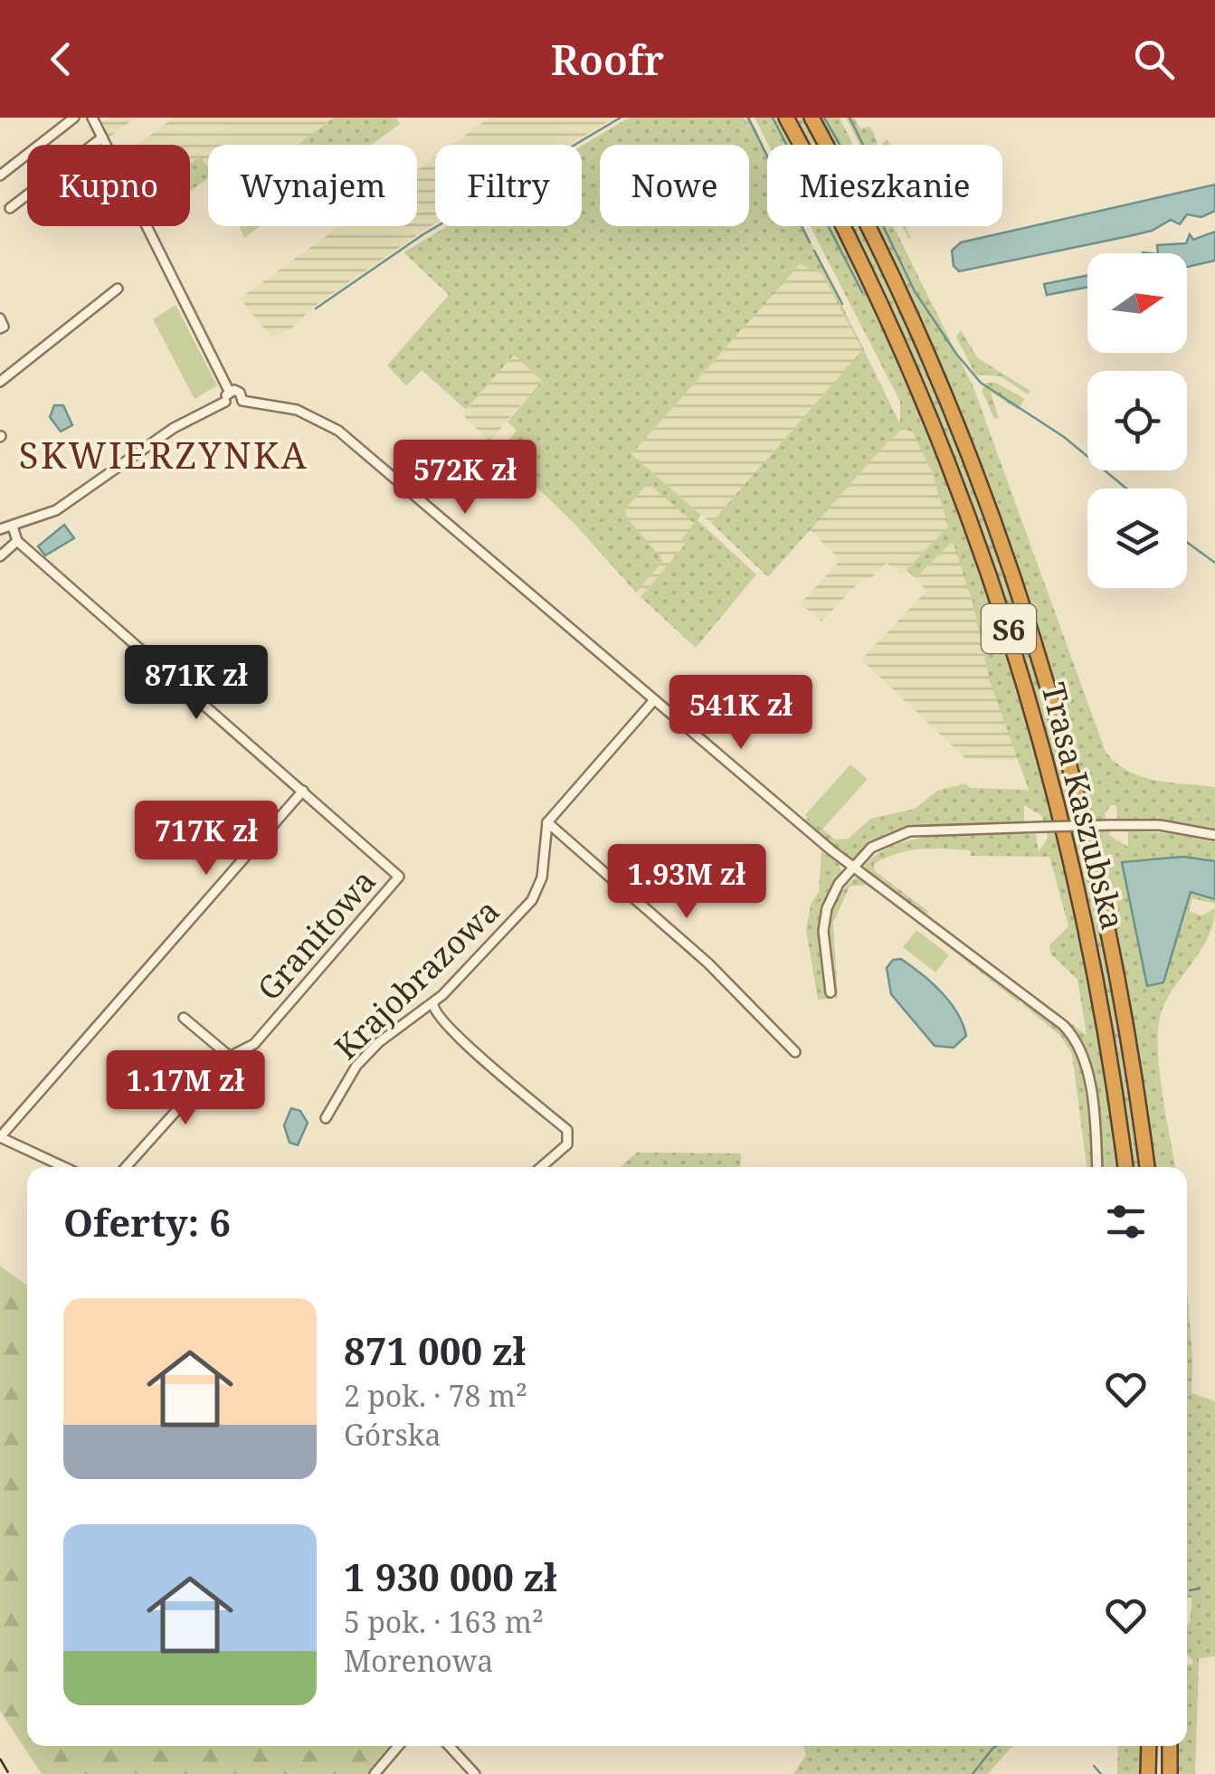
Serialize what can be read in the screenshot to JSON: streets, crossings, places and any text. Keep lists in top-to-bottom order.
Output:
{
  "streets": {
    "highway": ["S6", "Trasa Kaszubska"],
    "street": ["Granitowa", "Krajobrazowa"]
  },
  "districts": ["SKWIERZYNKA"],
  "north": "right",
  "page": {
    "header": "Roofr",
    "chip": [
      "Kupno",
      "Wynajem",
      "Filtry",
      "Nowe",
      "Mieszkanie"
    ],
    "price": [
      "572K zł",
      "871K zł",
      "541K zł",
      "717K zł",
      "1.93M zł",
      "1.17M zł"
    ],
    "heading": "Oferty: 6",
    "list": [
      {
        "name": "871 000 zł",
        "note": "2 pok. · 78 m² · Górska"
      },
      {
        "name": "1 930 000 zł",
        "note": "5 pok. · 163 m² · Morenowa"
      }
    ]
  }
}
